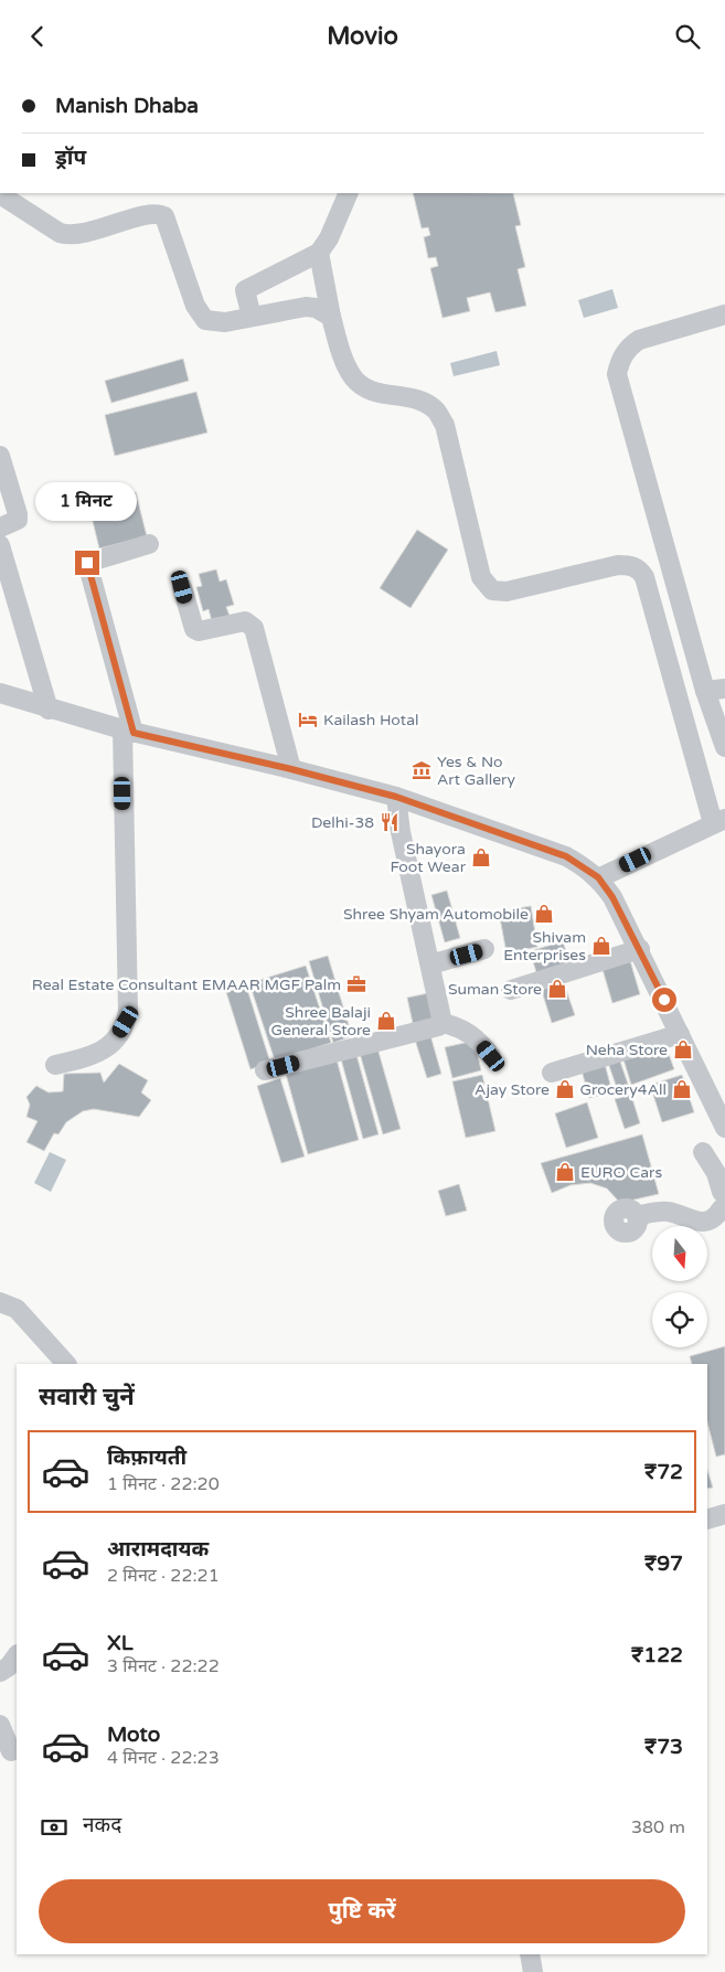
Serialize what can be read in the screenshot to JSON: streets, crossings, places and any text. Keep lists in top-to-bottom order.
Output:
{
  "places": {
    "hotel": ["Kailash Hotal"],
    "museum": ["Yes & No Art Gallery"],
    "restaurant": ["Delhi-38"],
    "shop": [
      "Shayora Foot Wear",
      "Shree Shyam Automobile",
      "Shivam Enterprises",
      "Suman Store",
      "Shree Balaji General Store",
      "Neha Store",
      "Ajay Store",
      "Grocery4All",
      "EURO Cars"
    ],
    "office": ["Real Estate Consultant EMAAR MGF Palm"]
  },
  "north": "bottom",
  "page": {
    "header": "Movio",
    "banner": ["Manish Dhaba", "ड्रॉप"],
    "bubble": "1 मिनट",
    "heading": "सवारी चुनें",
    "list": [
      {
        "name": "किफ़ायती",
        "note": "1 मिनट · 22:20",
        "value": "₹72"
      },
      {
        "name": "आरामदायक",
        "note": "2 मिनट · 22:21",
        "value": "₹97"
      },
      {
        "name": "XL",
        "note": "3 मिनट · 22:22",
        "value": "₹122"
      },
      {
        "name": "Moto",
        "note": "4 मिनट · 22:23",
        "value": "₹73"
      }
    ],
    "pay": ["नकद", "380 m"],
    "buttons": "पुष्टि करें"
  }
}
